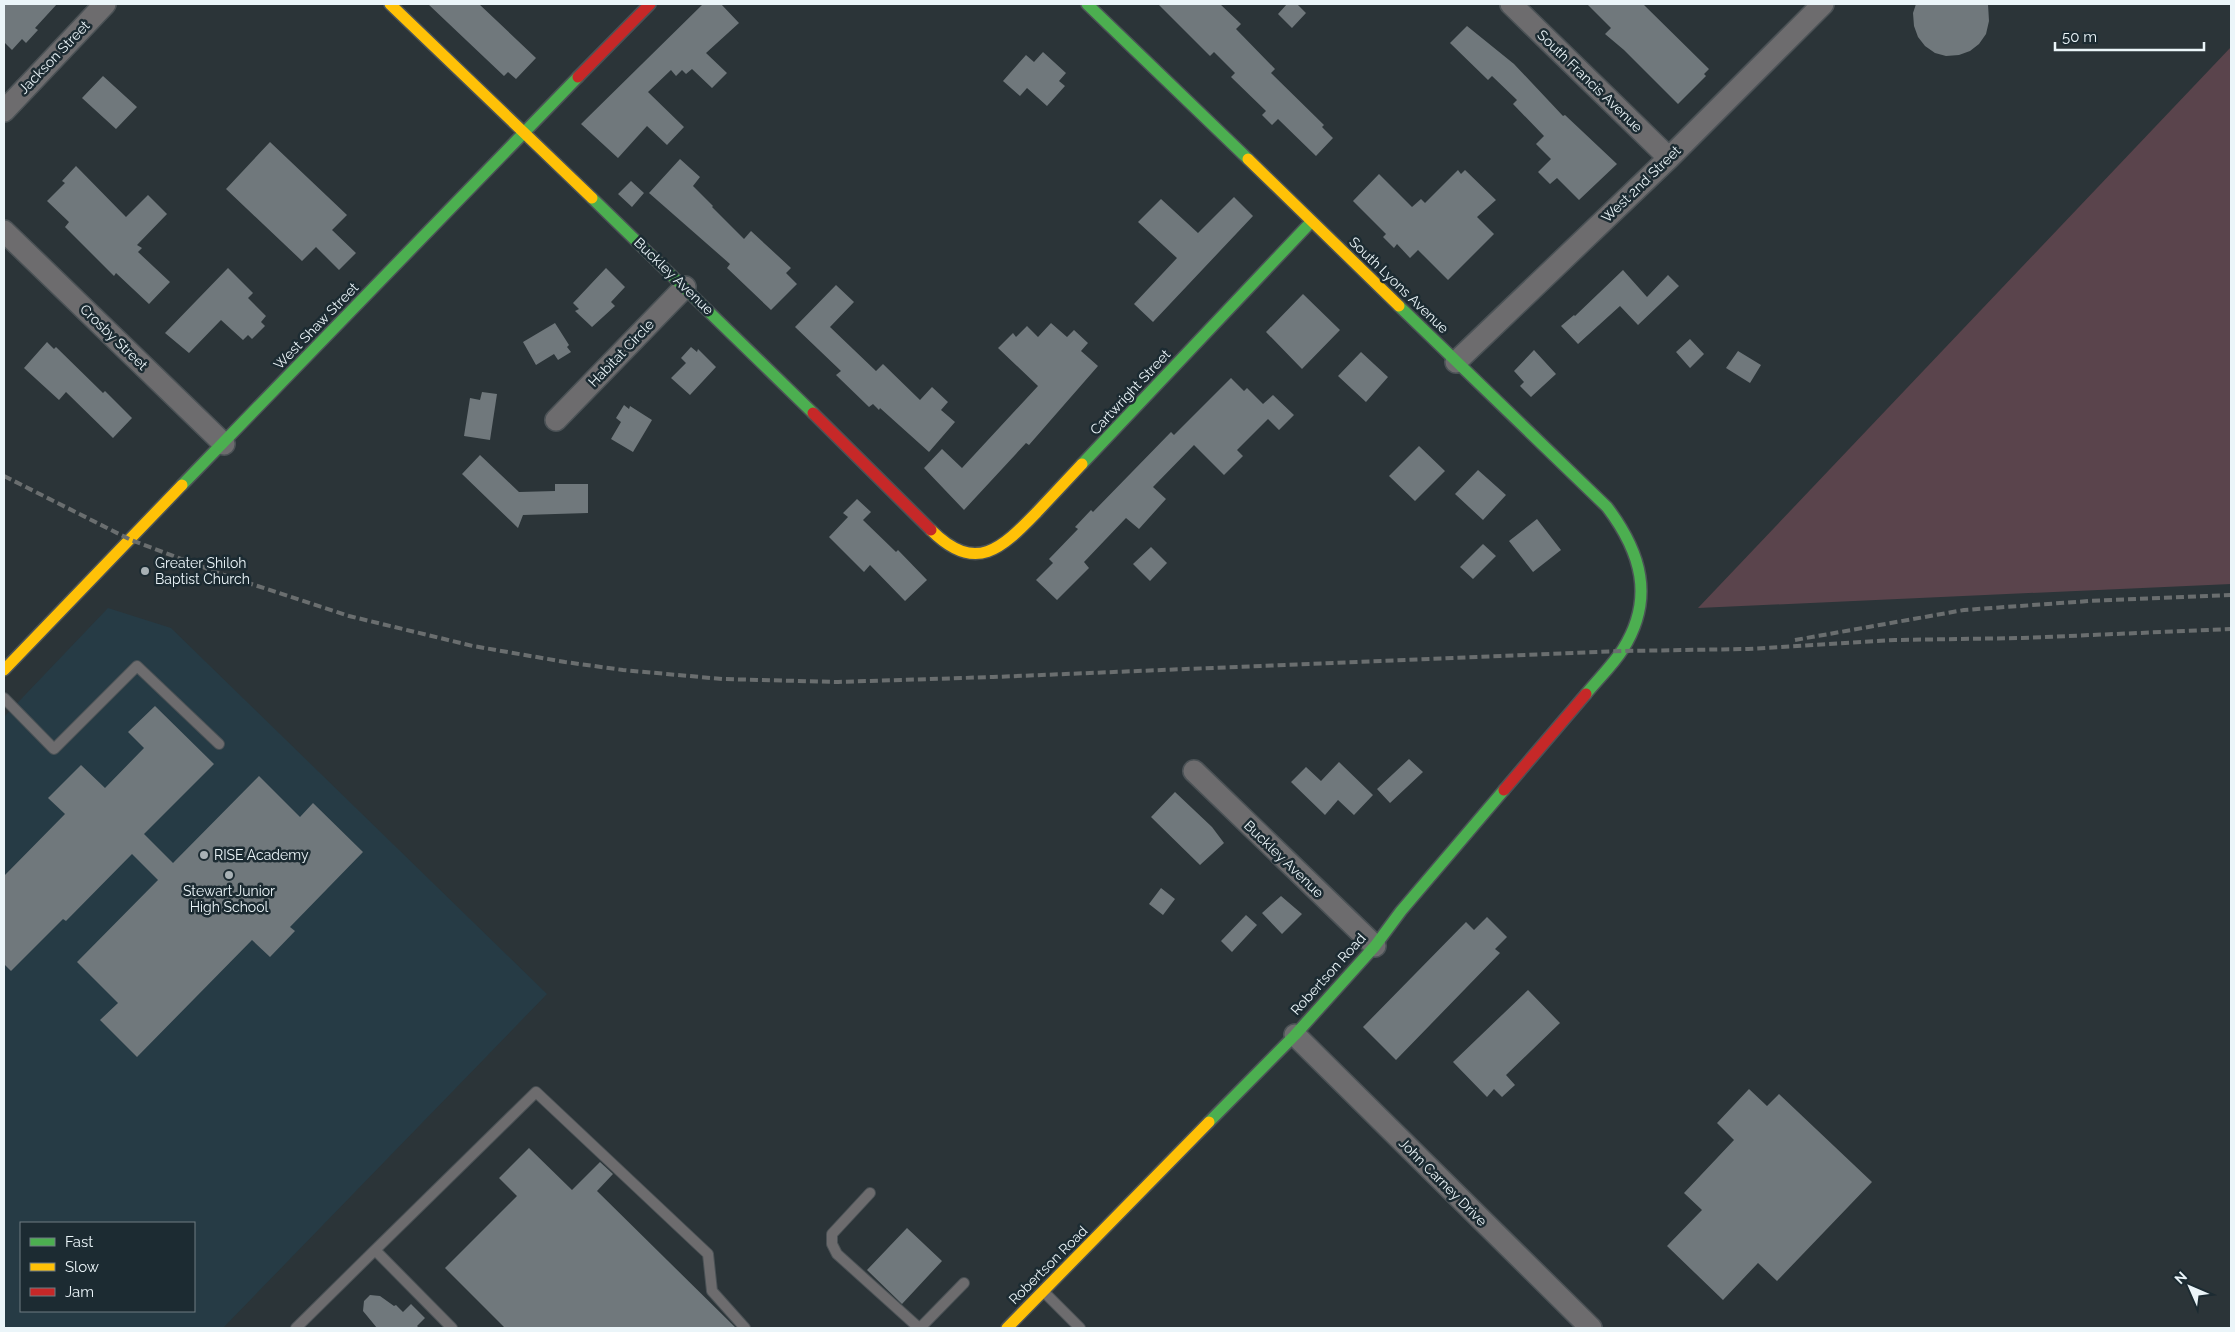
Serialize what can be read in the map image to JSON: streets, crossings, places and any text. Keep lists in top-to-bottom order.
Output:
{
  "streets": {
    "street": [
      "Jackson Street",
      "South Francis Avenue",
      "West 2nd Street",
      "Buckley Avenue",
      "South Lyons Avenue",
      "West Shaw Street",
      "Crosby Street",
      "Habitat Circle",
      "Cartwright Street",
      "Robertson Road",
      "John Carney Drive"
    ]
  },
  "crossings": [
    ["South Francis Avenue", "West 2nd Street"],
    ["West 2nd Street", "South Lyons Avenue"],
    ["Buckley Avenue", "West Shaw Street"],
    ["Buckley Avenue", "Habitat Circle"],
    ["Buckley Avenue", "Cartwright Street"],
    ["Buckley Avenue", "Robertson Road"],
    ["South Lyons Avenue", "Cartwright Street"],
    ["South Lyons Avenue", "Robertson Road"],
    ["West Shaw Street", "Crosby Street"],
    ["Robertson Road", "John Carney Drive"]
  ],
  "places": ["Greater Shiloh Baptist Church", "RISE Academy", "Stewart Junior High School"],
  "legend": ["Fast", "Slow", "Jam"],
  "scale_bar": "50 m",
  "north": "top left"
}
